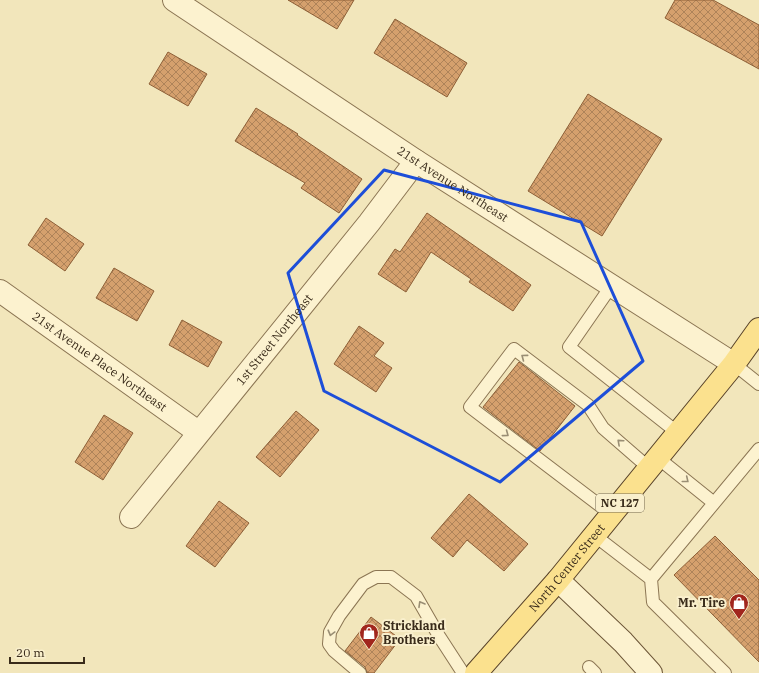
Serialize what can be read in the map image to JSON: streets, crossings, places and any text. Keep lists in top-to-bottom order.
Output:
{
  "streets": {
    "main road": ["NC 127", "North Center Street"],
    "street": ["21st Avenue Northeast", "1st Street Northeast", "21st Avenue Place Northeast"]
  },
  "crossings": [
    ["21st Avenue Northeast", "1st Street Northeast"],
    ["21st Avenue Northeast", "North Center Street"],
    ["1st Street Northeast", "21st Avenue Place Northeast"]
  ],
  "places": {
    "shop": ["Mr. Tire", "Strickland Brothers"]
  },
  "scale_bar": "20 m"
}
